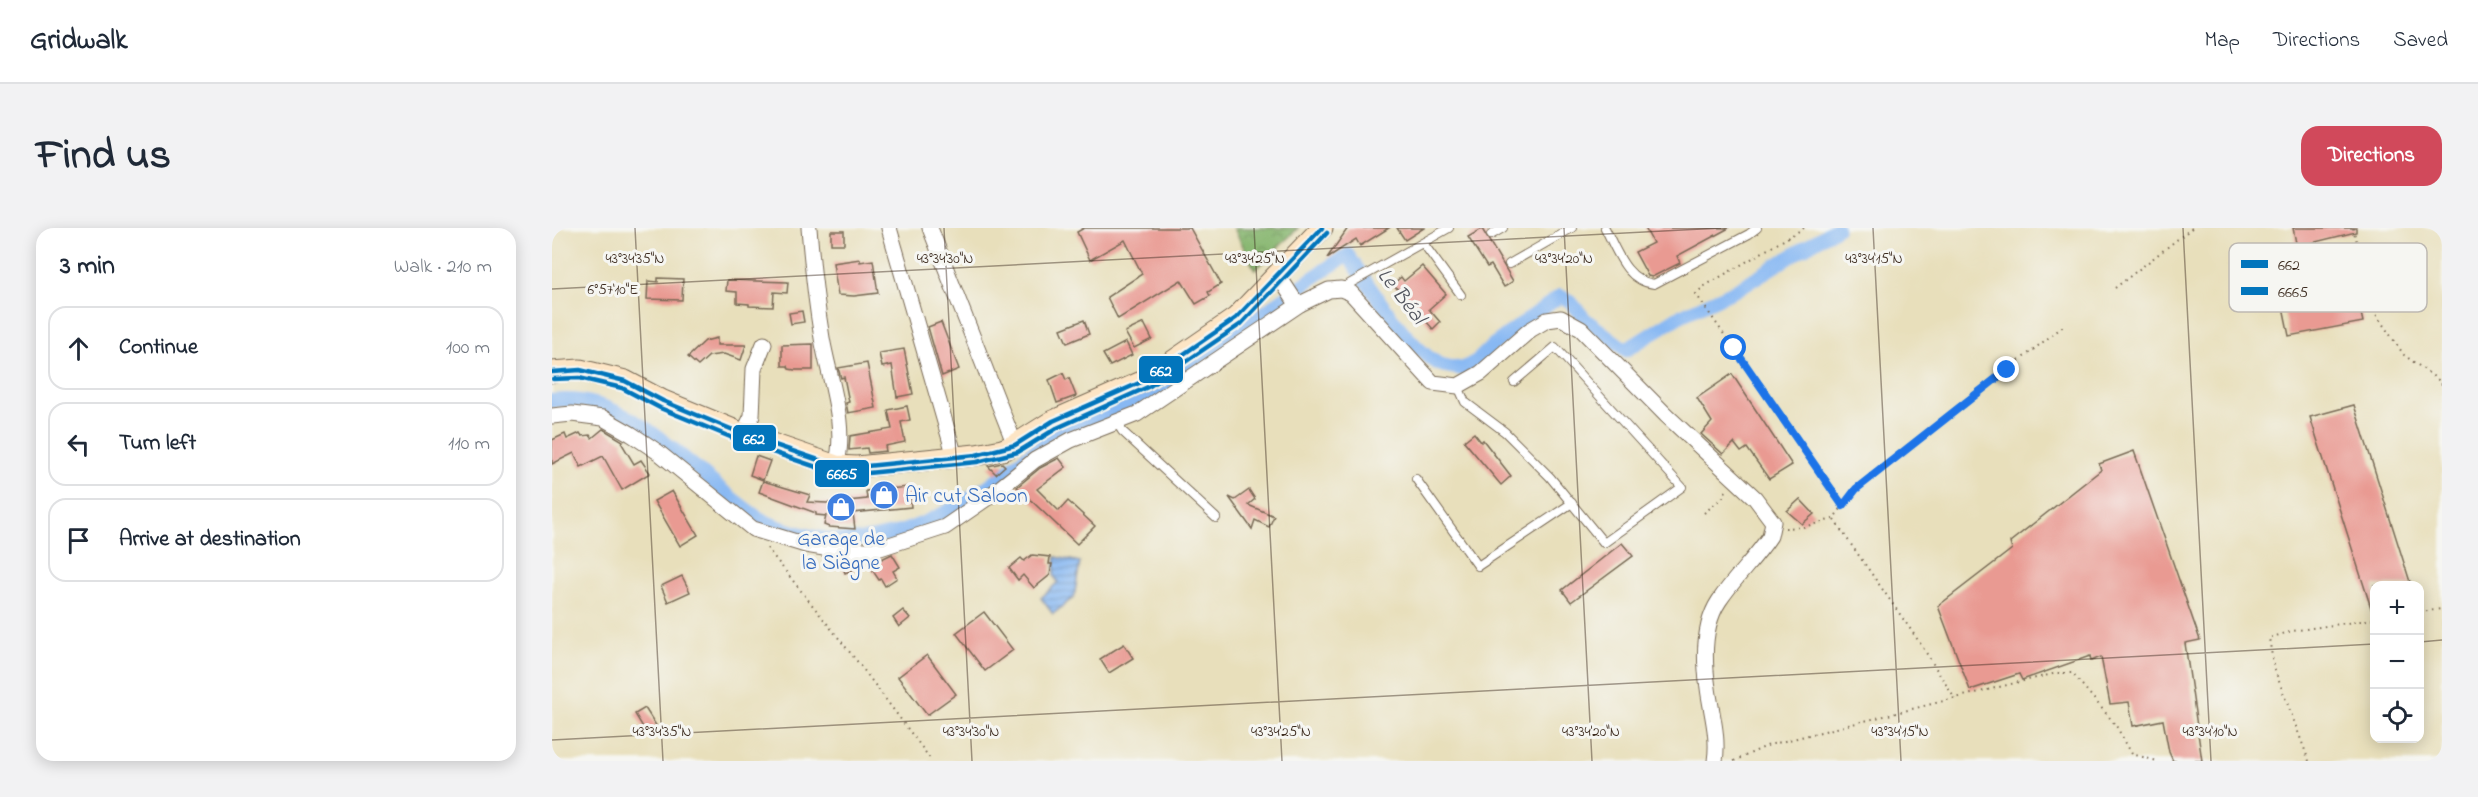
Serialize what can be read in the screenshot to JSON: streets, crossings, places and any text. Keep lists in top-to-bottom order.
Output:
{
  "water": ["Le Béal"],
  "places": {
    "shop": ["Air cut Saloon", "Garage de la Siagne"]
  },
  "lines": ["transit line 662", "transit line 6665"],
  "legend": ["662", "6665"],
  "page": {
    "header": "Gridwalk",
    "nav": ["Map", "Directions", "Saved"],
    "title": "Find us",
    "buttons": "Directions",
    "heading": ["3 min", "Walk · 210 m"],
    "list": [
      ["Continue", "100 m"],
      ["Turn left", "110 m"],
      "Arrive at destination"
    ],
    "map_buttons": ["+", "−"]
  },
  "coordinates": [
    "43°34'35\"N",
    "43°34'30\"N",
    "43°34'25\"N",
    "43°34'20\"N",
    "43°34'15\"N",
    "6°57'10\"E",
    "43°34'10\"N"
  ]
}
